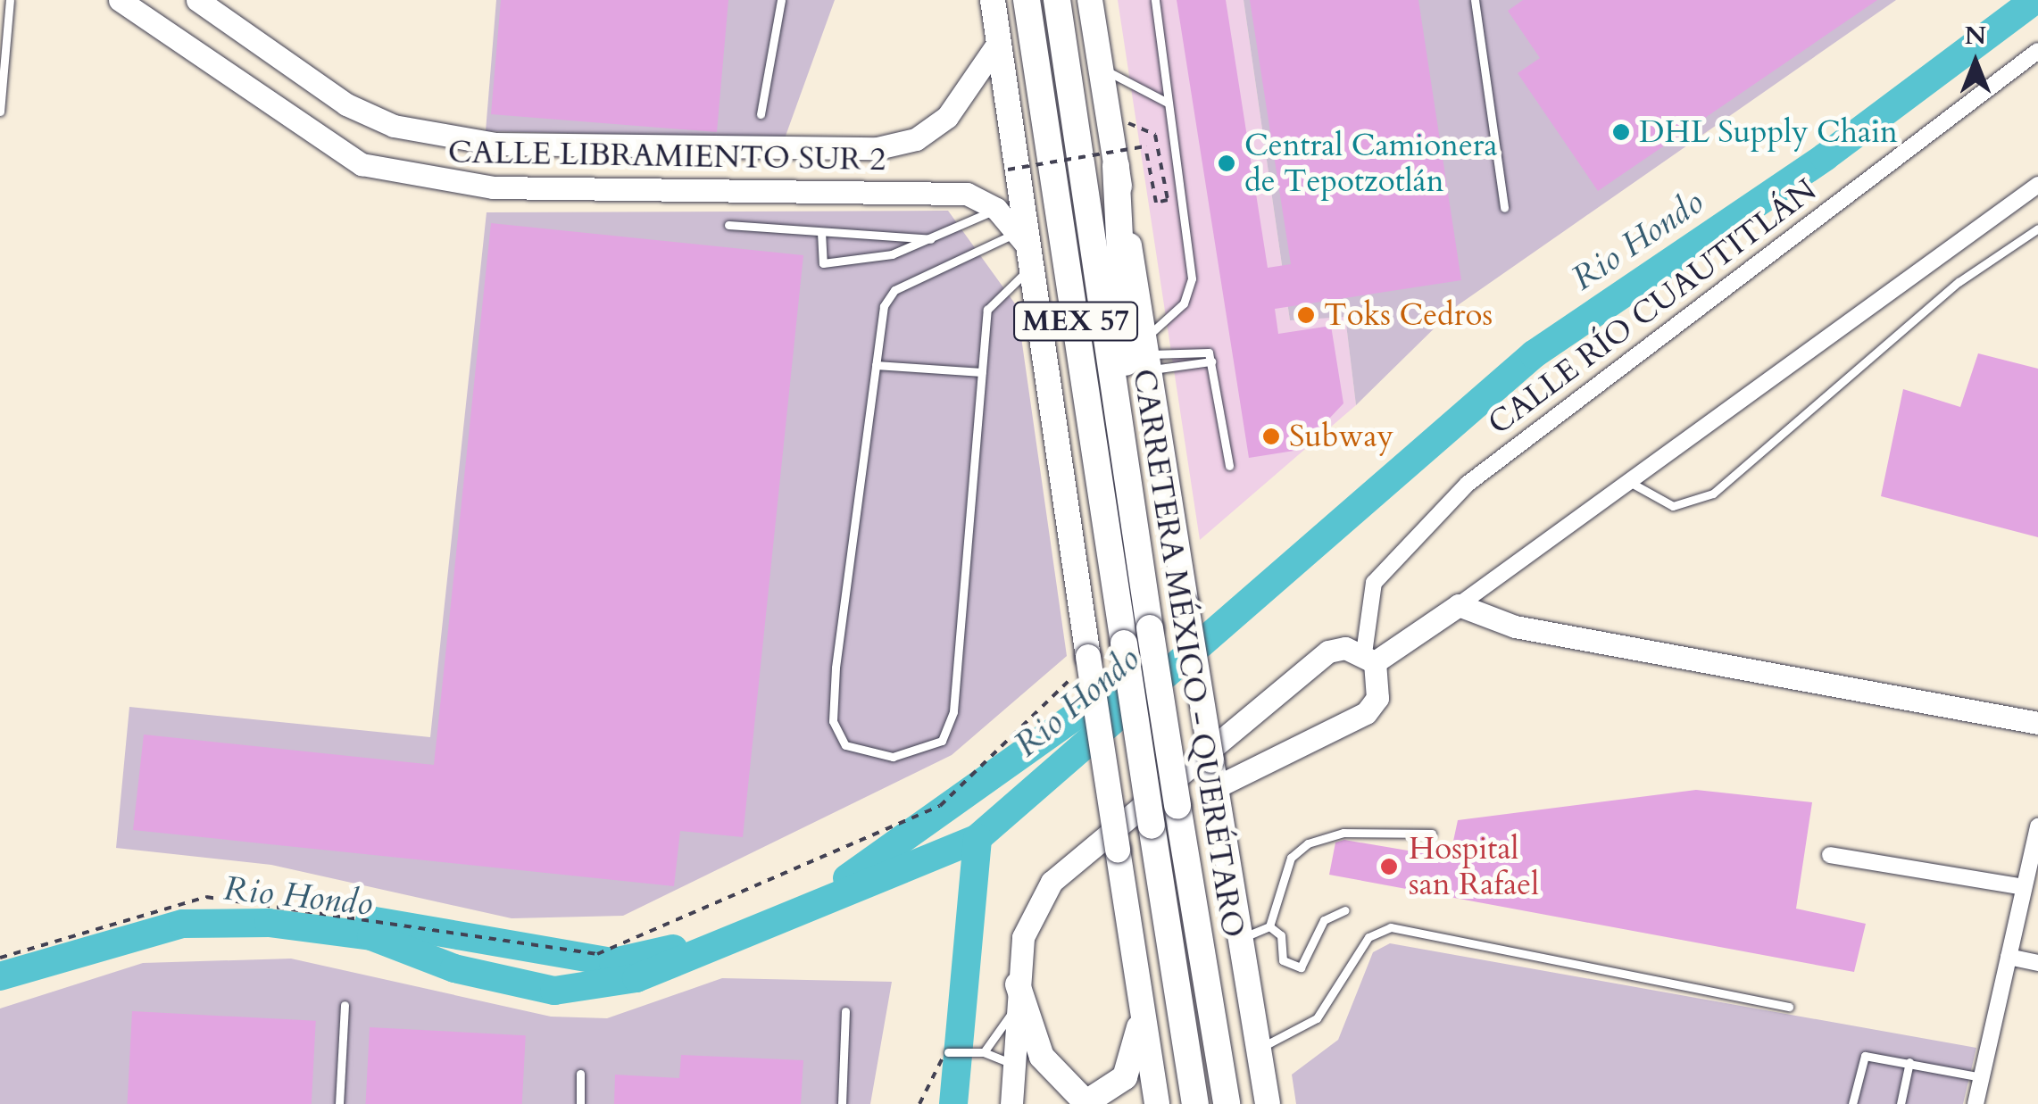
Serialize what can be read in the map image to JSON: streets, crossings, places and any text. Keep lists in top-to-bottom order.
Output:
{
  "streets": {
    "highway": ["MEX 57", "CARRETERA MÉXICO - QUERÉTARO"],
    "main road": ["CALLE LIBRAMIENTO SUR 2"],
    "street": ["CALLE RÍO CUAUTITLÁN"]
  },
  "water": ["Rio Hondo"],
  "places": [
    "DHL Supply Chain",
    "Central Camionera de Tepotzotlán",
    "Toks Cedros",
    "Subway",
    "Hospital san Rafael"
  ],
  "north": "top"
}
